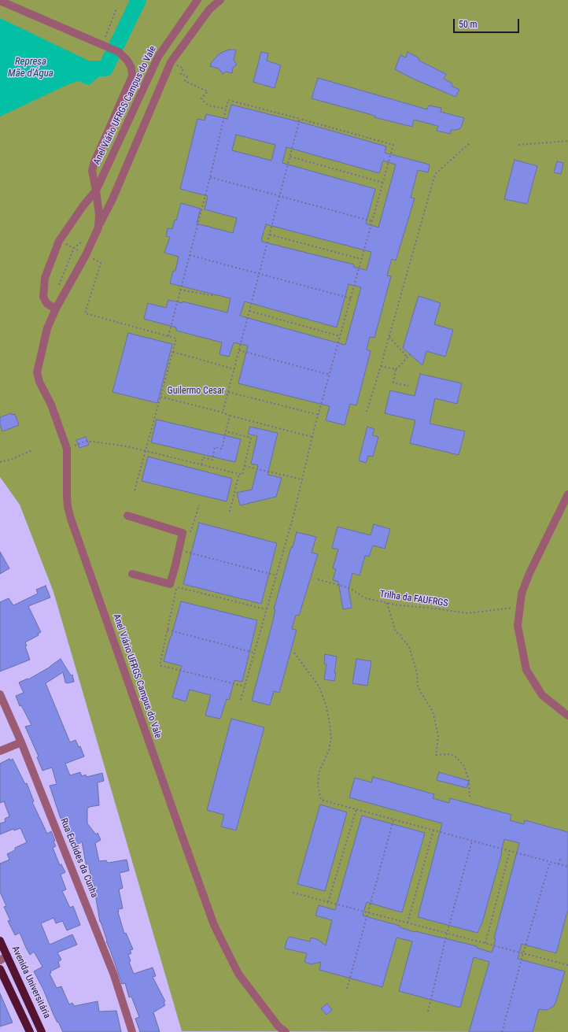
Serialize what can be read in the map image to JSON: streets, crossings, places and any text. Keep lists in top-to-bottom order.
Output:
{
  "streets": {
    "main road": ["Avenida Universitária"],
    "street": ["Anel Viário UFRGS Campus do Vale", "Rua Euclides da Cunha"],
    "path": ["Trilha da FAUFRGS"]
  },
  "water": ["Represa Mãe d'Água"],
  "parks": ["Guilermo Cesar"],
  "scale_bar": "50 m"
}
